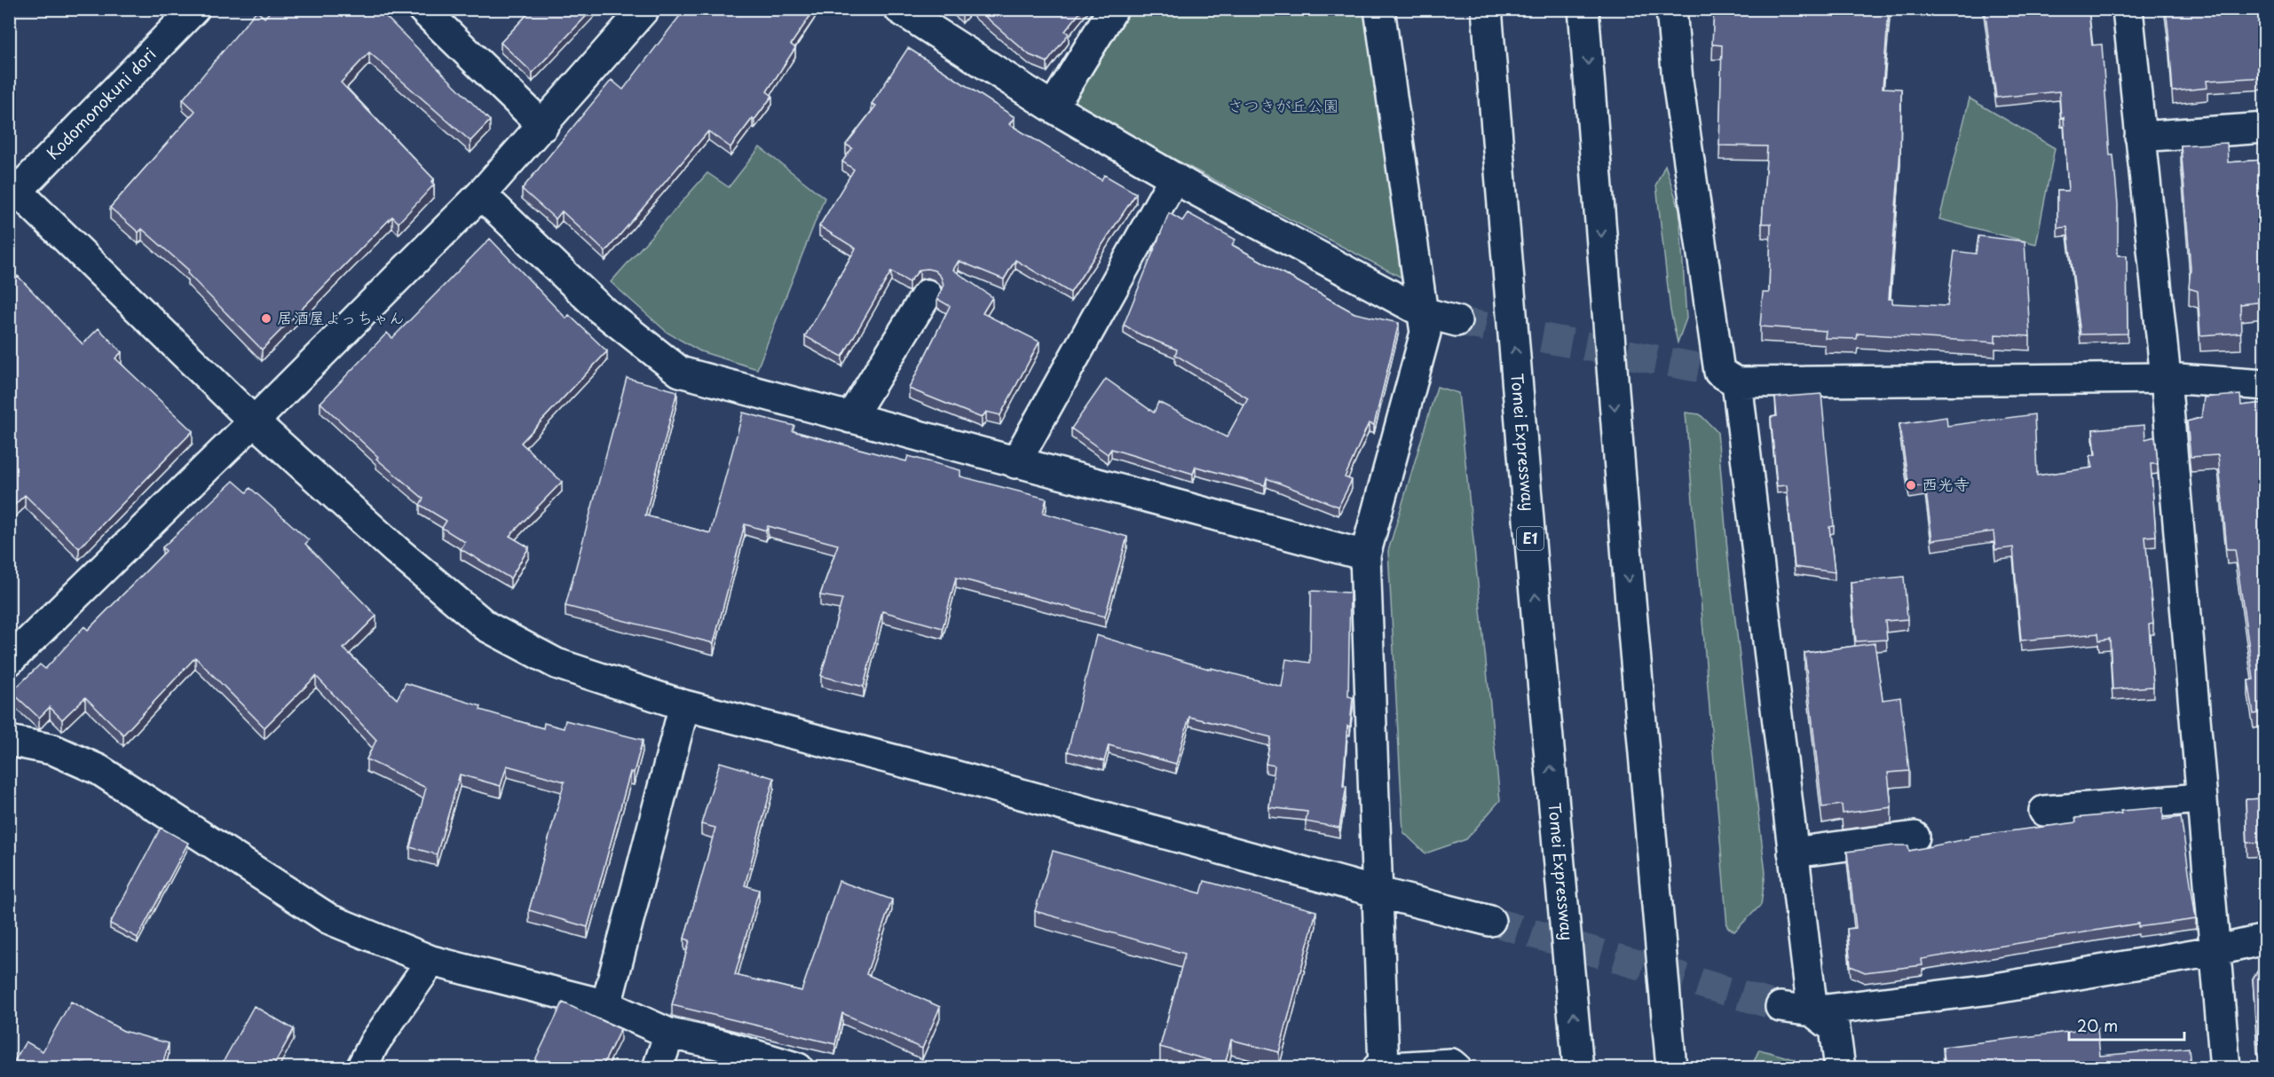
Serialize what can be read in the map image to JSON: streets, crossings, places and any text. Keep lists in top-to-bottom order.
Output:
{
  "streets": {
    "main road": ["Kodomonokuni dori", "Tomei Expressway", "E1"]
  },
  "parks": ["さつきが丘公園"],
  "places": ["居酒屋よっちゃん", "西光寺"],
  "scale_bar": "20 m"
}
